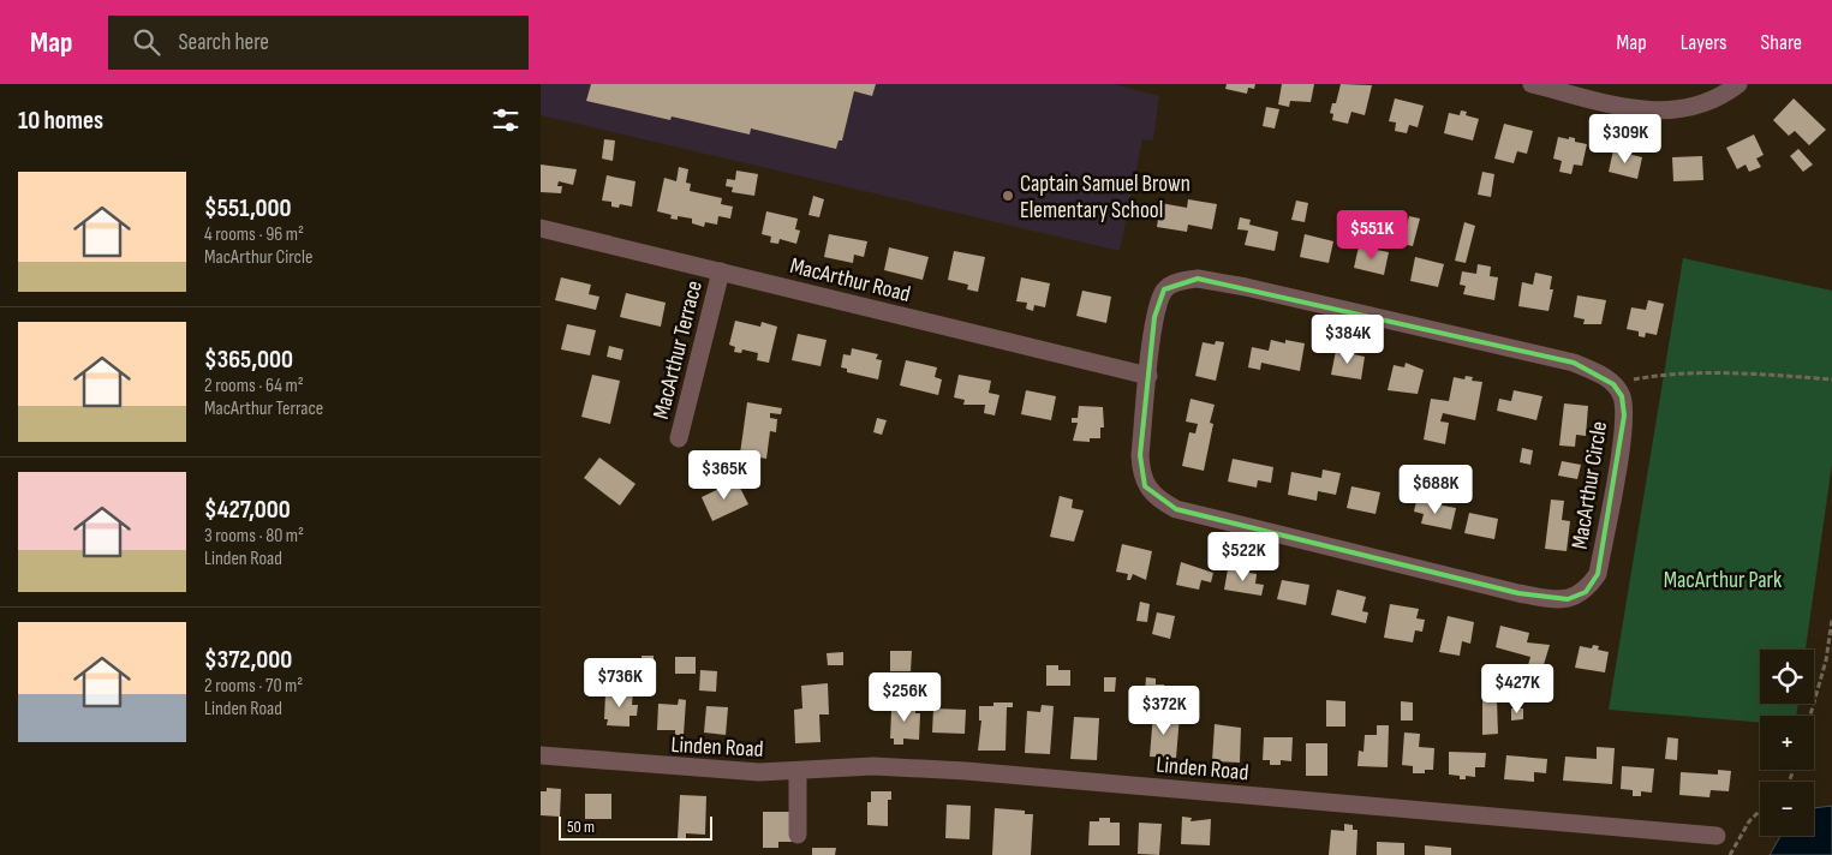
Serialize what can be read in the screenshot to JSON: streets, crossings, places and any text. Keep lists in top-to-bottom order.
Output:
{
  "streets": {
    "street": [
      "MacArthur Road",
      "MacArthur Terrace",
      "MacArthur Circle",
      "Linden Road"
    ]
  },
  "crossings": [
    ["MacArthur Road", "MacArthur Terrace"],
    ["MacArthur Road", "MacArthur Circle"]
  ],
  "parks": ["MacArthur Park"],
  "places": ["Captain Samuel Brown Elementary School"],
  "scale_bar": "50 m",
  "page": {
    "header": "Map",
    "search": "Search here",
    "nav": ["Map", "Layers", "Share"],
    "heading": "10 homes",
    "price": [
      "$309K",
      "$551K",
      "$384K",
      "$365K",
      "$688K",
      "$522K",
      "$736K",
      "$427K",
      "$256K",
      "$372K"
    ],
    "list": [
      {
        "name": "$551,000",
        "note": "4 rooms · 96 m² · MacArthur Circle"
      },
      {
        "name": "$365,000",
        "note": "2 rooms · 64 m² · MacArthur Terrace"
      },
      {
        "name": "$427,000",
        "note": "3 rooms · 80 m² · Linden Road"
      },
      {
        "name": "$372,000",
        "note": "2 rooms · 70 m² · Linden Road"
      }
    ],
    "map_buttons": ["+", "−"],
    "scale": "50 m"
  }
}
